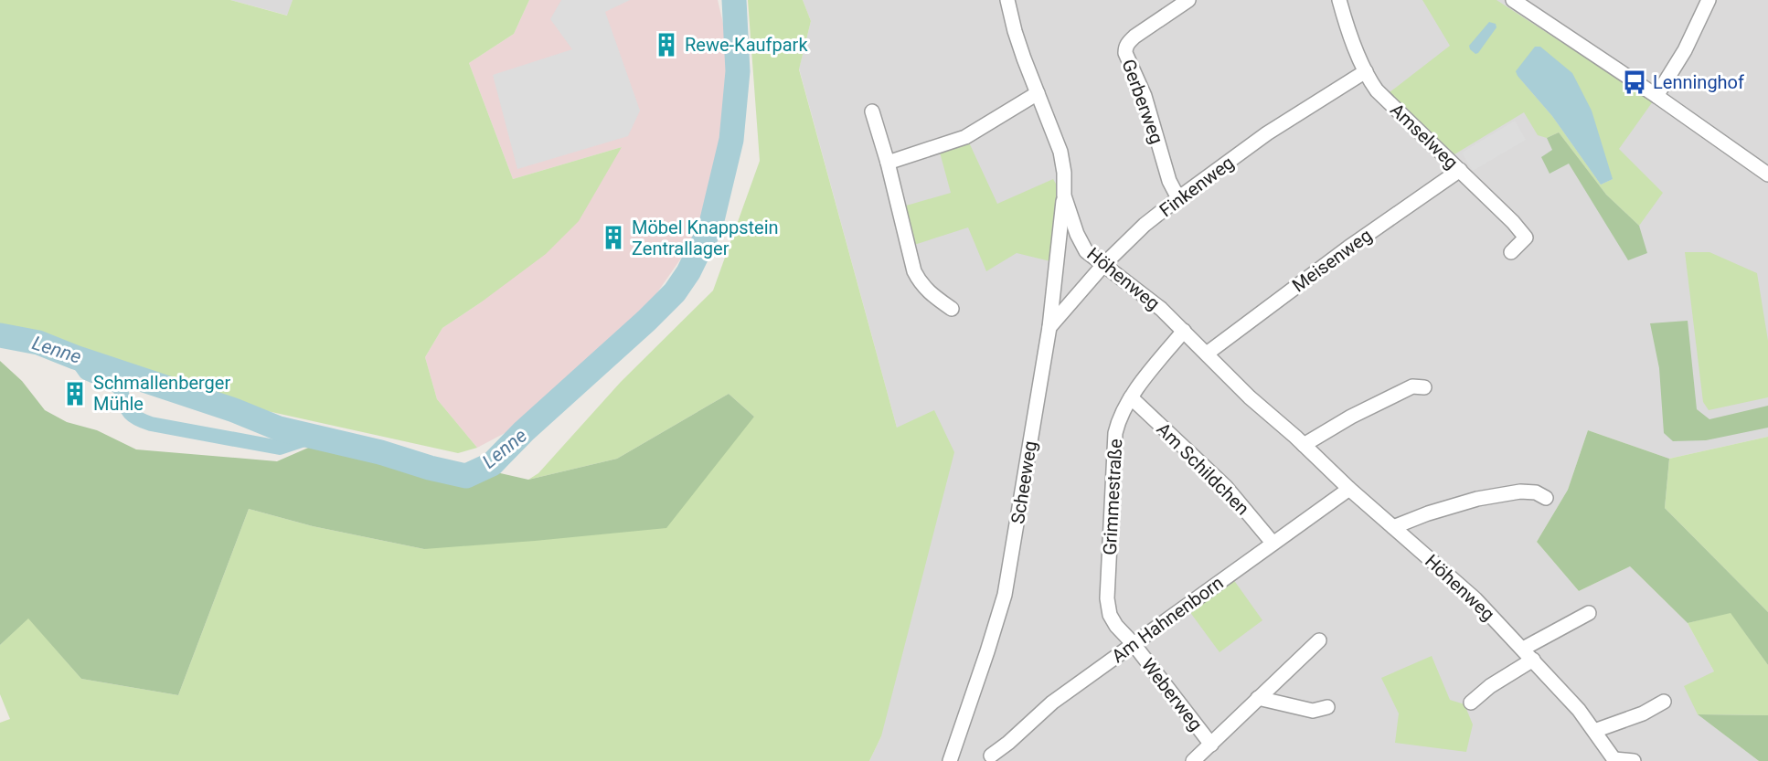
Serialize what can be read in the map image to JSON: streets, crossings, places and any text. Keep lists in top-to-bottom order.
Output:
{
  "streets": {
    "street": [
      "Gerberweg",
      "Amselweg",
      "Finkenweg",
      "Meisenweg",
      "Höhenweg",
      "Am Schildchen",
      "Scheeweg",
      "Grimmestraße",
      "Am Hahnenborn",
      "Weberweg"
    ]
  },
  "crossings": [
    ["Gerberweg", "Finkenweg"],
    ["Amselweg", "Finkenweg"],
    ["Amselweg", "Meisenweg"],
    ["Finkenweg", "Höhenweg"],
    ["Finkenweg", "Scheeweg"],
    ["Meisenweg", "Höhenweg"],
    ["Höhenweg", "Scheeweg"],
    ["Höhenweg", "Grimmestraße"],
    ["Höhenweg", "Am Hahnenborn"],
    ["Am Schildchen", "Grimmestraße"],
    ["Am Schildchen", "Am Hahnenborn"],
    ["Grimmestraße", "Am Hahnenborn"],
    ["Grimmestraße", "Weberweg"],
    ["Am Hahnenborn", "Weberweg"]
  ],
  "water": ["Lenne"],
  "places": {
    "building": ["Rewe-Kaufpark", "Möbel Knappstein Zentrallager", "Schmallenberger Mühle"],
    "bus stop": ["Lenninghof"]
  }
}
